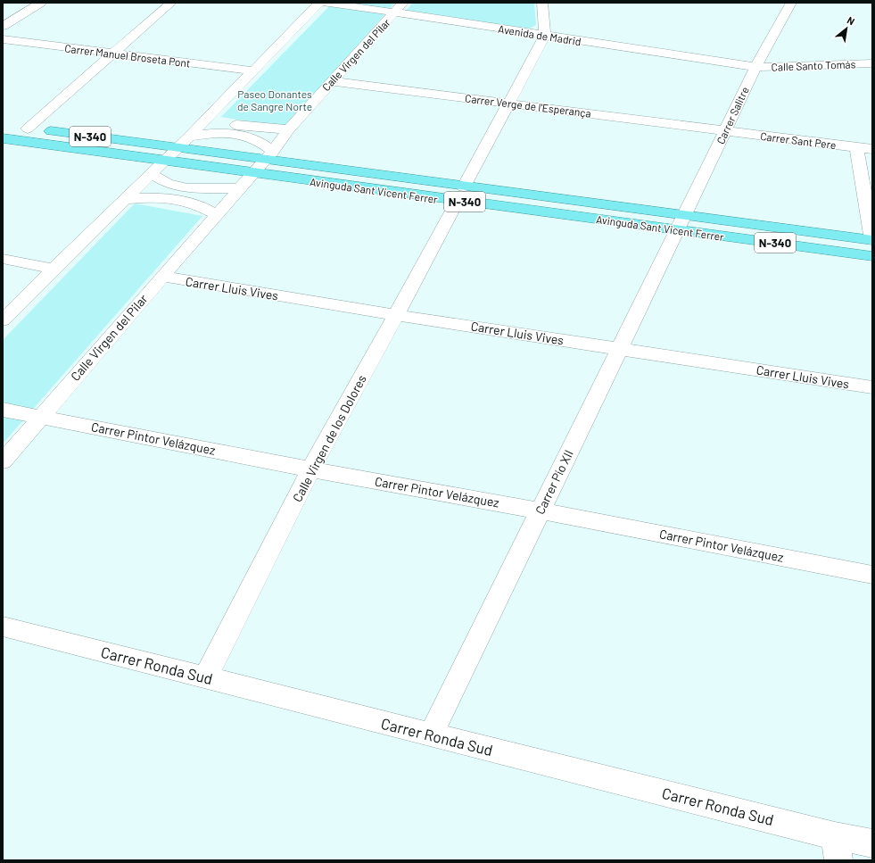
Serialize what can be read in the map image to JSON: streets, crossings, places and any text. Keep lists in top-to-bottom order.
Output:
{
  "streets": {
    "highway": ["N-340", "Avinguda Sant Vicent Ferrer"],
    "street": [
      "Avenida de Madrid",
      "Calle Virgen del Pilar",
      "Carrer Manuel Broseta Pont",
      "Calle Santo Tomás",
      "Carrer Verge de l'Esperança",
      "Carrer Salitre",
      "Carrer Sant Pere",
      "Carrer Lluis Vives",
      "Carrer Pintor Velázquez",
      "Calle Virgen de los Dolores",
      "Carrer Pío XII",
      "Carrer Ronda Sud"
    ]
  },
  "crossings": [
    ["Avenida de Madrid", "Calle Virgen del Pilar"],
    ["Avenida de Madrid", "Calle Santo Tomás"],
    ["Avenida de Madrid", "Carrer Salitre"],
    ["Avenida de Madrid", "Calle Virgen de los Dolores"],
    ["Calle Virgen del Pilar", "Carrer Verge de l'Esperança"],
    ["Calle Virgen del Pilar", "Avinguda Sant Vicent Ferrer"],
    ["Calle Virgen del Pilar", "Carrer Lluis Vives"],
    ["Calle Virgen del Pilar", "Carrer Pintor Velázquez"],
    ["Calle Santo Tomás", "Carrer Salitre"],
    ["Carrer Verge de l'Esperança", "Carrer Salitre"],
    ["Carrer Verge de l'Esperança", "Carrer Sant Pere"],
    ["Carrer Verge de l'Esperança", "Calle Virgen de los Dolores"],
    ["Carrer Salitre", "Carrer Sant Pere"],
    ["Carrer Salitre", "Avinguda Sant Vicent Ferrer"],
    ["Carrer Salitre", "Carrer Pío XII"],
    ["Avinguda Sant Vicent Ferrer", "Calle Virgen de los Dolores"],
    ["Avinguda Sant Vicent Ferrer", "Carrer Pío XII"],
    ["Carrer Lluis Vives", "Calle Virgen de los Dolores"],
    ["Carrer Lluis Vives", "Carrer Pío XII"],
    ["Carrer Pintor Velázquez", "Calle Virgen de los Dolores"],
    ["Carrer Pintor Velázquez", "Carrer Pío XII"],
    ["Calle Virgen de los Dolores", "Carrer Ronda Sud"],
    ["Carrer Pío XII", "Carrer Ronda Sud"]
  ],
  "parks": ["Paseo Donantes de Sangre Norte"],
  "north": "top right"
}
